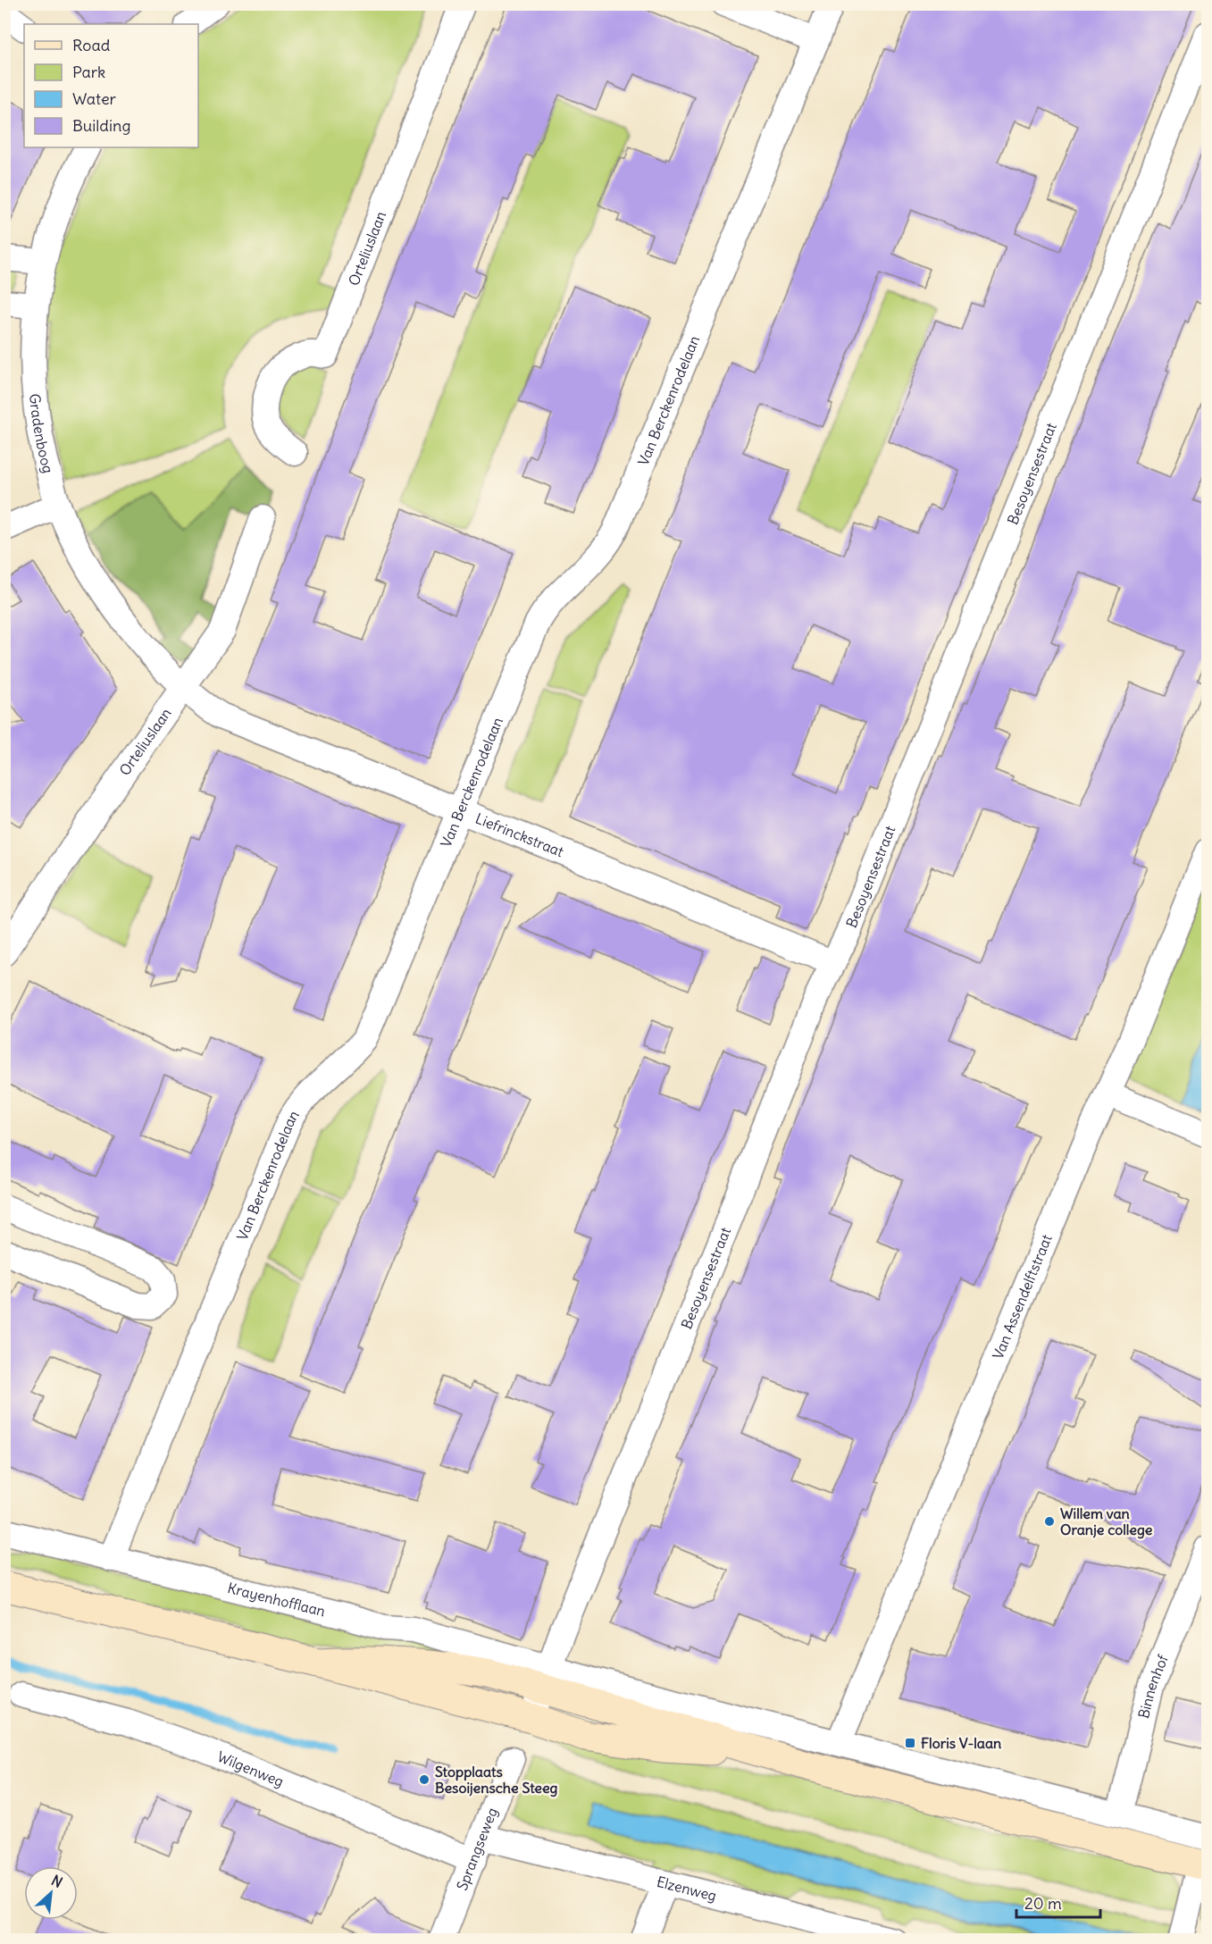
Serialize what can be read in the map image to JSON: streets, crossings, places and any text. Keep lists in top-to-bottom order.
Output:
{
  "streets": {
    "street": [
      "Orteliuslaan",
      "Van Berckenrodelaan",
      "Gradenboog",
      "Besoyensestraat",
      "Liefrinckstraat",
      "Van Assendelftstraat",
      "Krayenhofflaan",
      "Binnenhof",
      "Wilgenweg",
      "Sprangseweg",
      "Elzenweg"
    ]
  },
  "crossings": [
    ["Orteliuslaan", "Gradenboog"],
    ["Orteliuslaan", "Liefrinckstraat"],
    ["Van Berckenrodelaan", "Liefrinckstraat"],
    ["Van Berckenrodelaan", "Krayenhofflaan"],
    ["Gradenboog", "Liefrinckstraat"],
    ["Besoyensestraat", "Liefrinckstraat"],
    ["Besoyensestraat", "Krayenhofflaan"],
    ["Wilgenweg", "Sprangseweg"],
    ["Sprangseweg", "Elzenweg"]
  ],
  "places": {
    "other": ["Willem van Oranje college", "Stopplaats Besoijensche Steeg"],
    "transit": ["Floris V-laan"]
  },
  "legend": [
    "Road",
    "Park",
    "Water",
    "Building"
  ],
  "scale_bar": "20 m",
  "north": "top right"
}
